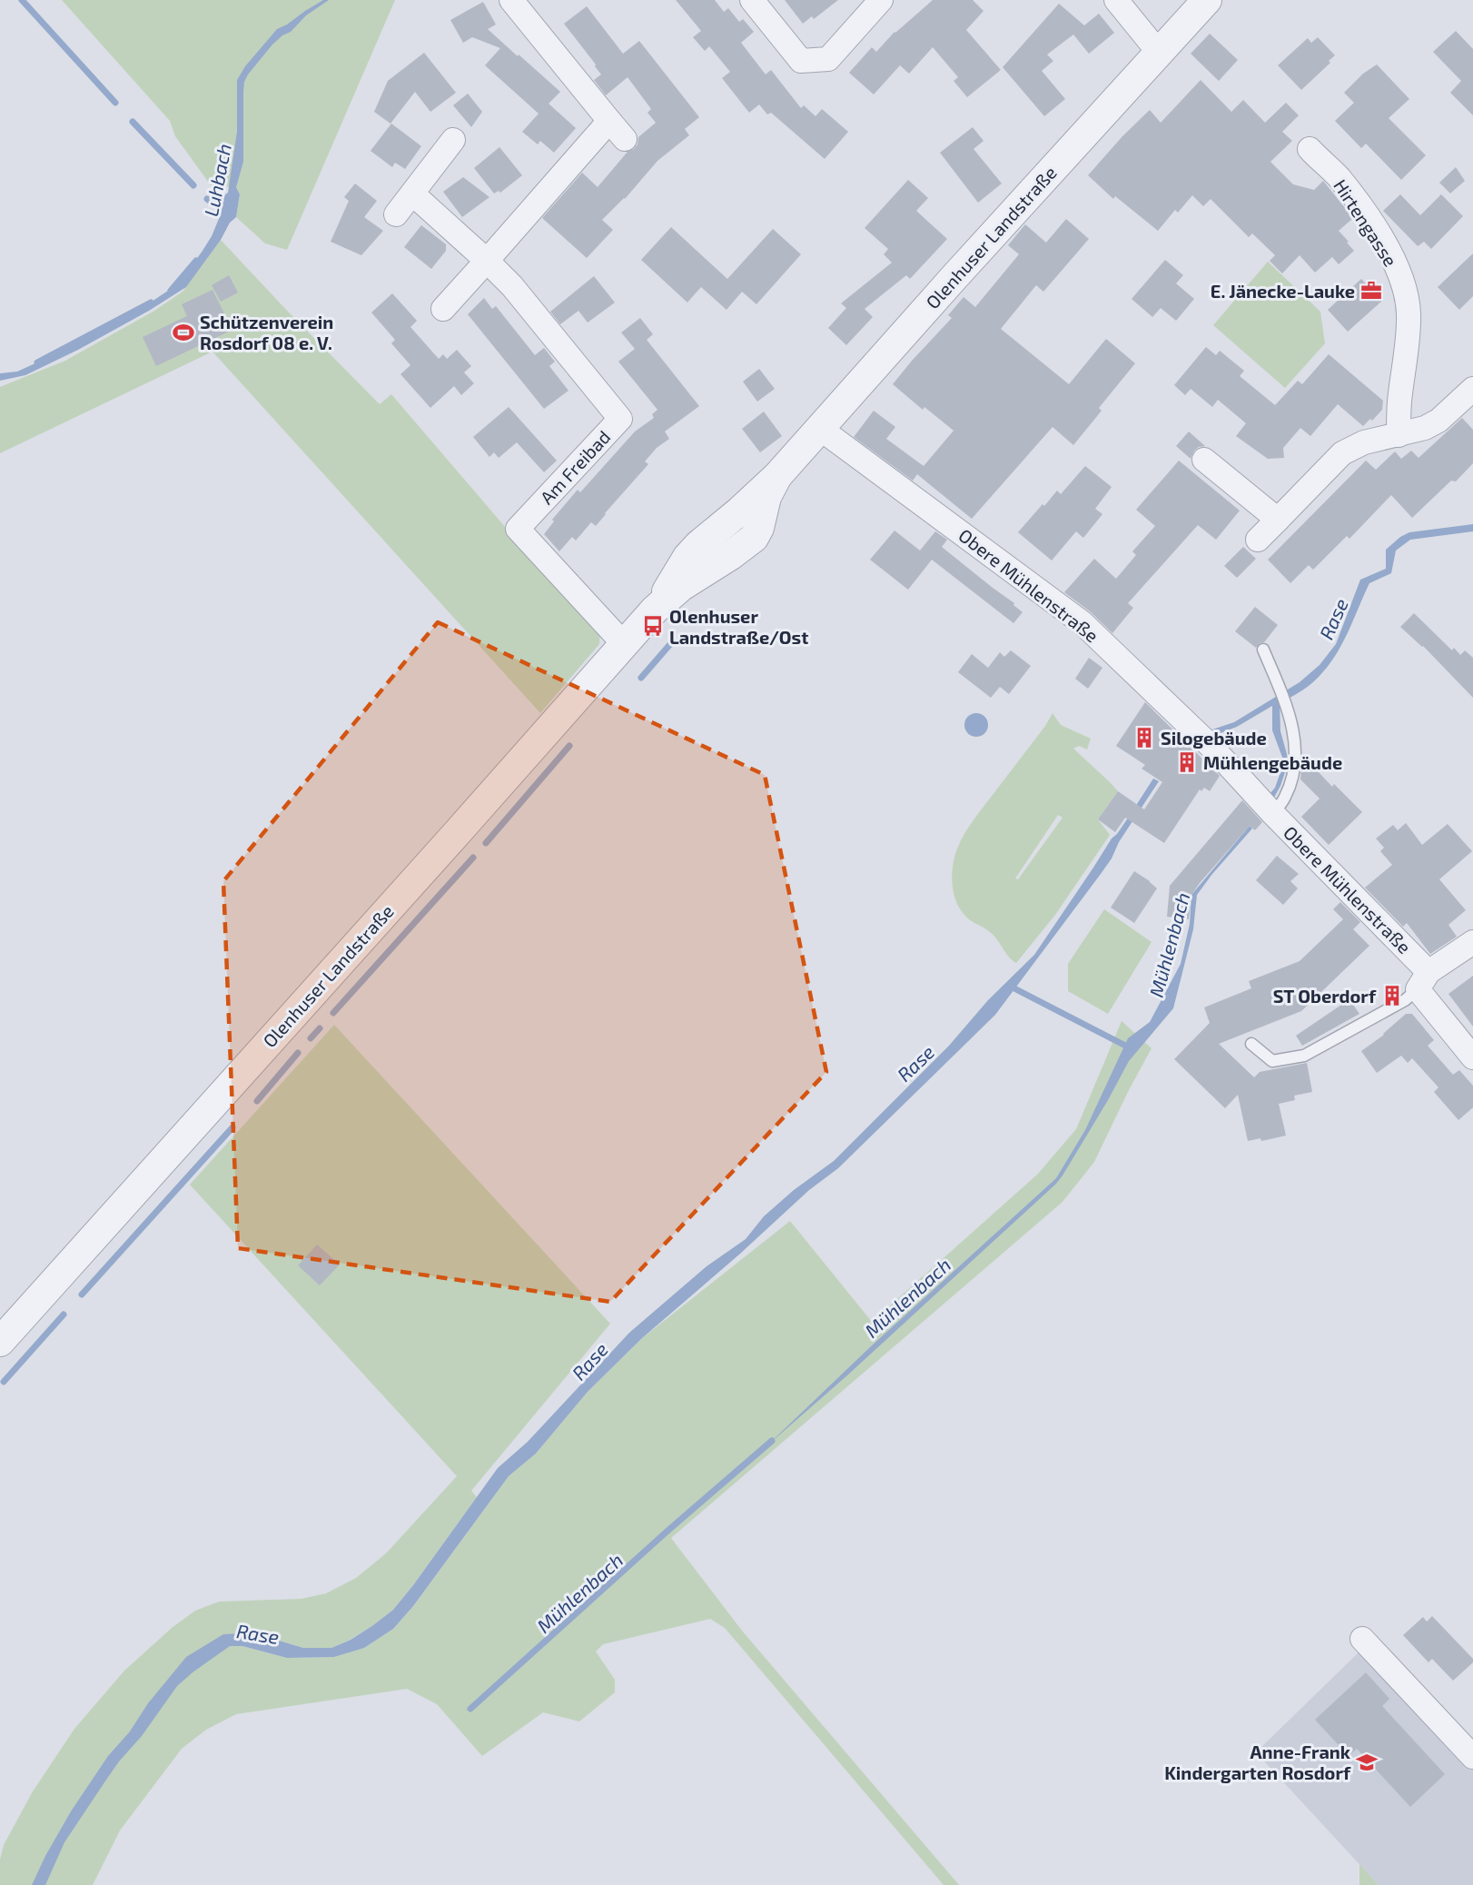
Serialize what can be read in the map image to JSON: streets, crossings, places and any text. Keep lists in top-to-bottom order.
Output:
{
  "streets": {
    "street": [
      "Hirtengasse",
      "Olenhuser Landstraße",
      "Am Freibad",
      "Obere Mühlenstraße"
    ]
  },
  "crossings": [
    ["Olenhuser Landstraße", "Am Freibad"],
    ["Olenhuser Landstraße", "Obere Mühlenstraße"]
  ],
  "water": ["Luhbach", "Rase", "Mühlenbach"],
  "places": {
    "office": ["E. Jänecke-Lauke"],
    "sports": ["Schützenverein Rosdorf 08 e. V."],
    "bus stop": ["Olenhuser Landstraße/Ost"],
    "building": ["Silogebäude", "Mühlengebäude", "ST Oberdorf"],
    "school or university": ["Anne-Frank Kindergarten Rosdorf"]
  }
}
